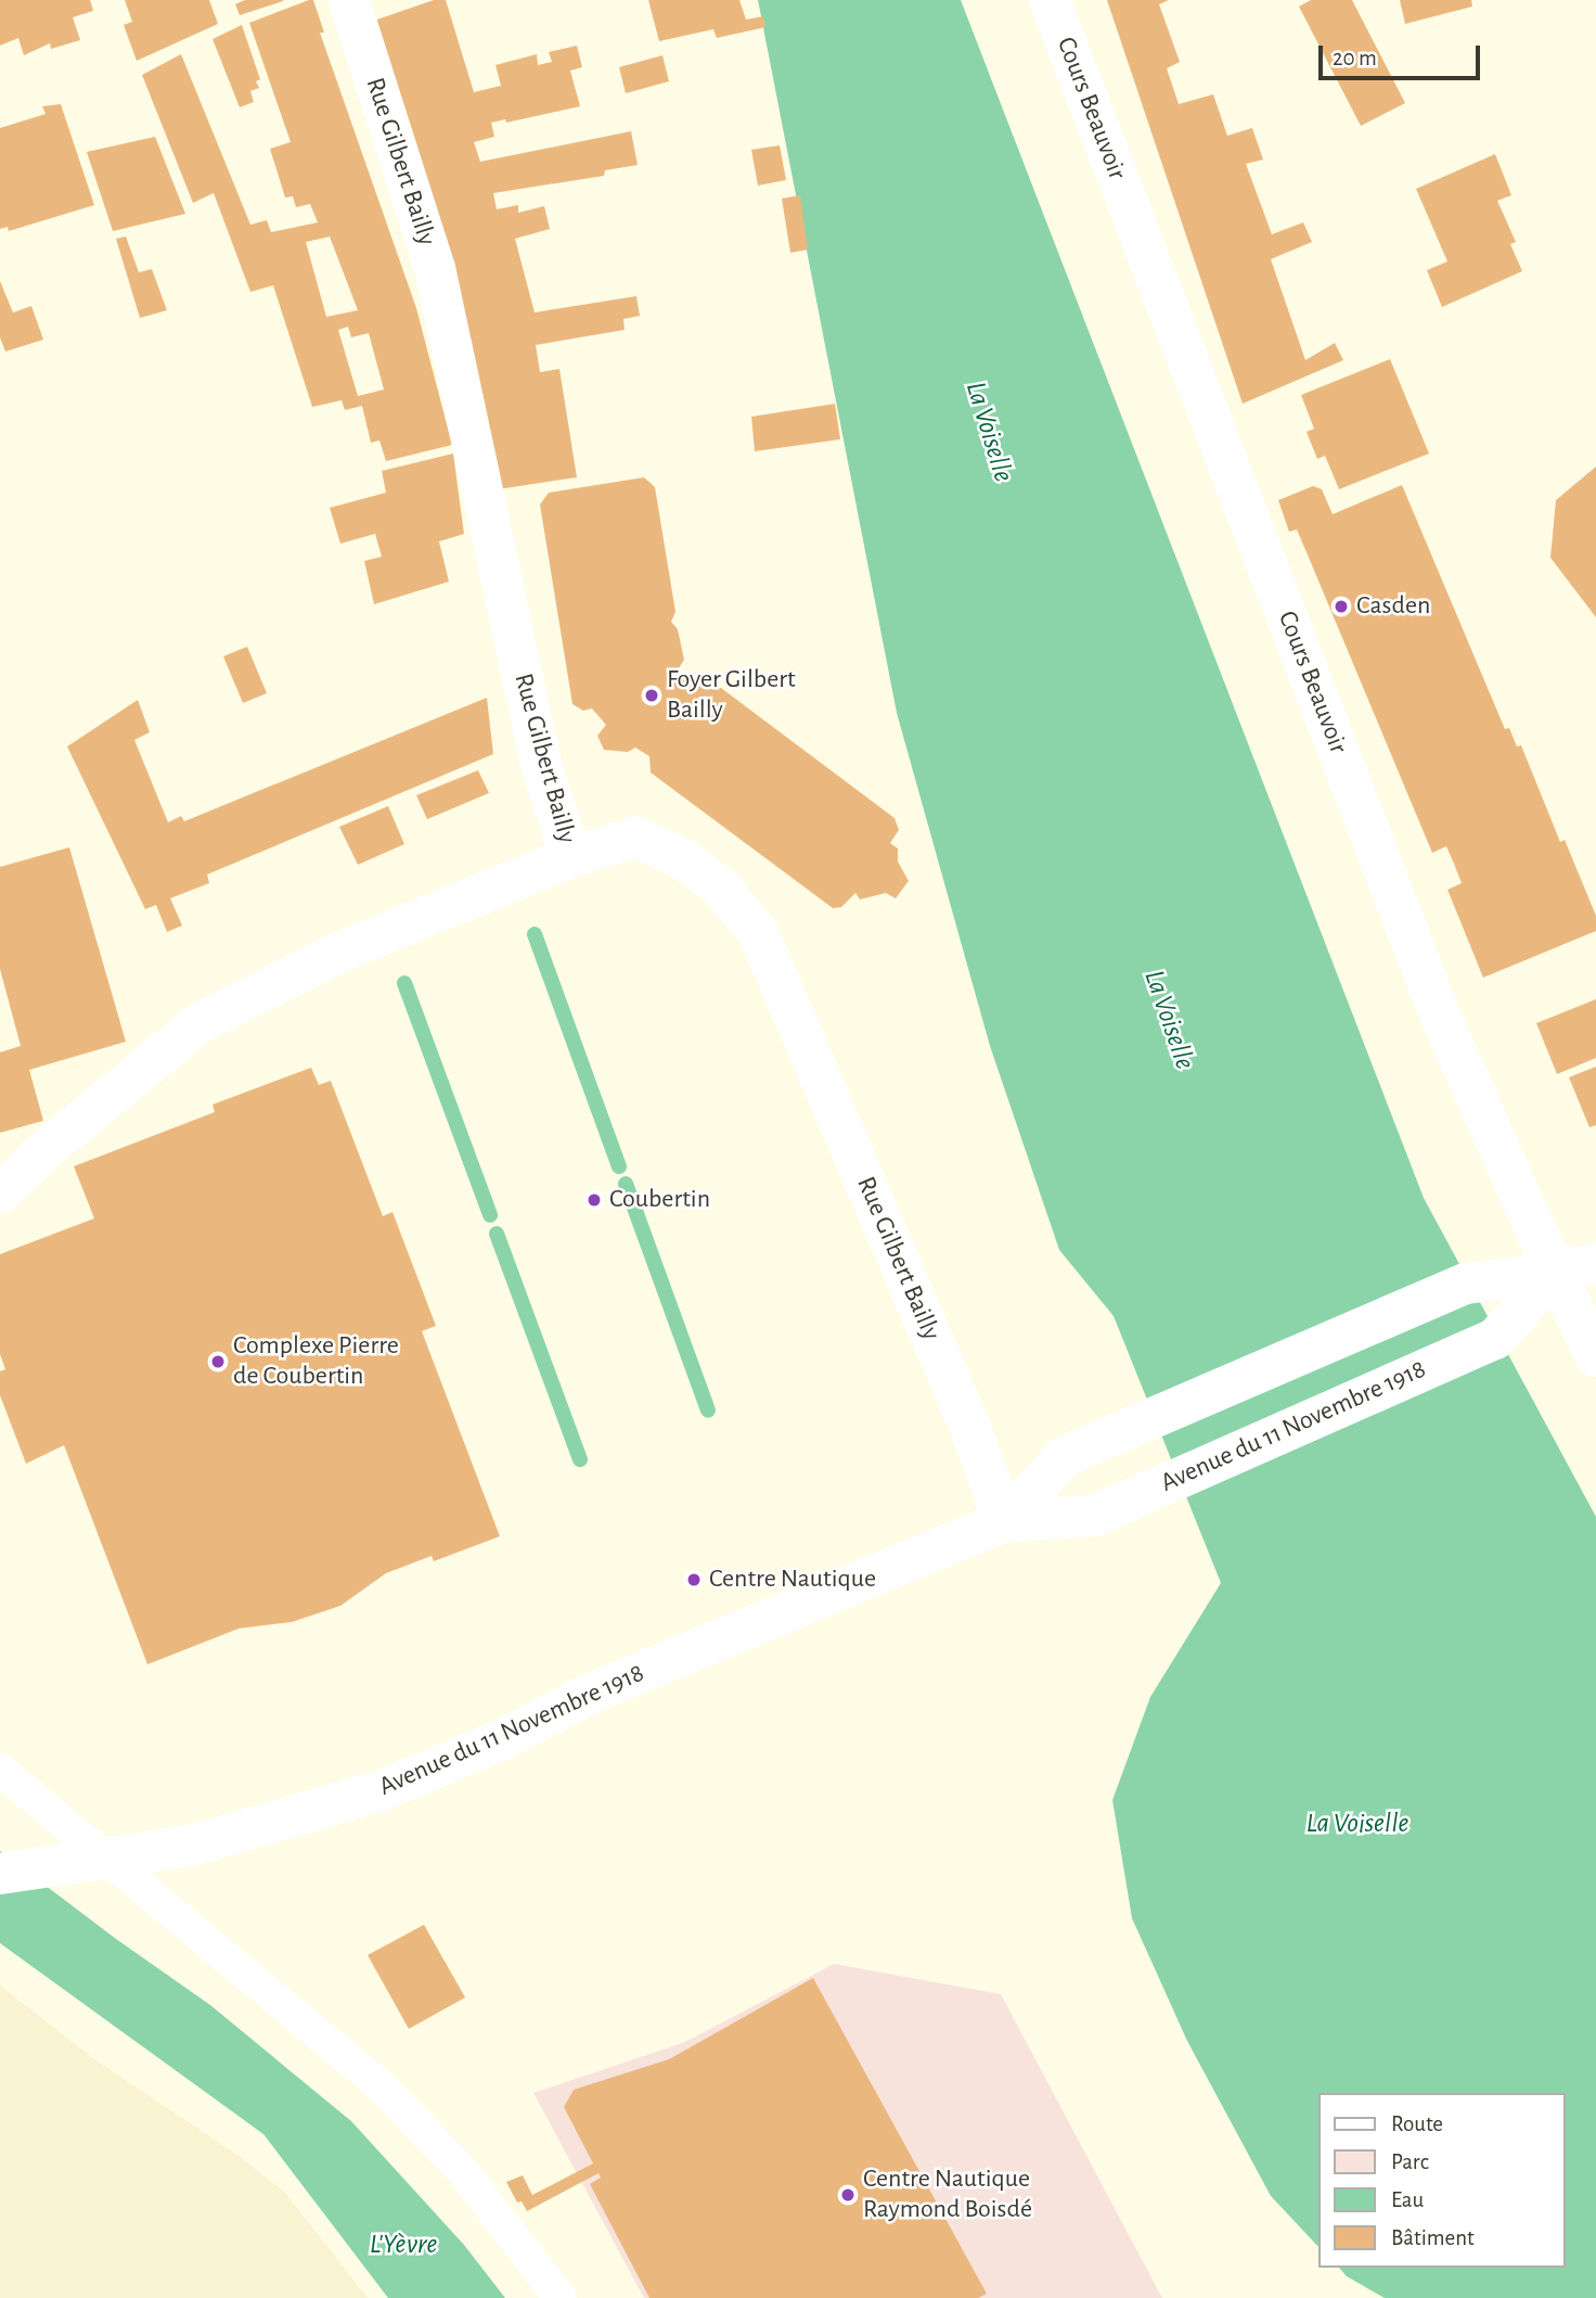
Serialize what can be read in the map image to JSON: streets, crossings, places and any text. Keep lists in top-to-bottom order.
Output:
{
  "streets": {
    "street": ["Cours Beauvoir", "Rue Gilbert Bailly", "Avenue du 11 Novembre 1918"]
  },
  "crossings": [
    ["Cours Beauvoir", "Avenue du 11 Novembre 1918"],
    ["Rue Gilbert Bailly", "Avenue du 11 Novembre 1918"]
  ],
  "water": ["La Voiselle", "L'Yèvre"],
  "places": [
    "Casden",
    "Foyer Gilbert Bailly",
    "Coubertin",
    "Complexe Pierre de Coubertin",
    "Centre Nautique",
    "Centre Nautique Raymond Boisdé"
  ],
  "legend": [
    "Route",
    "Parc",
    "Eau",
    "Bâtiment"
  ],
  "scale_bar": "20 m"
}
